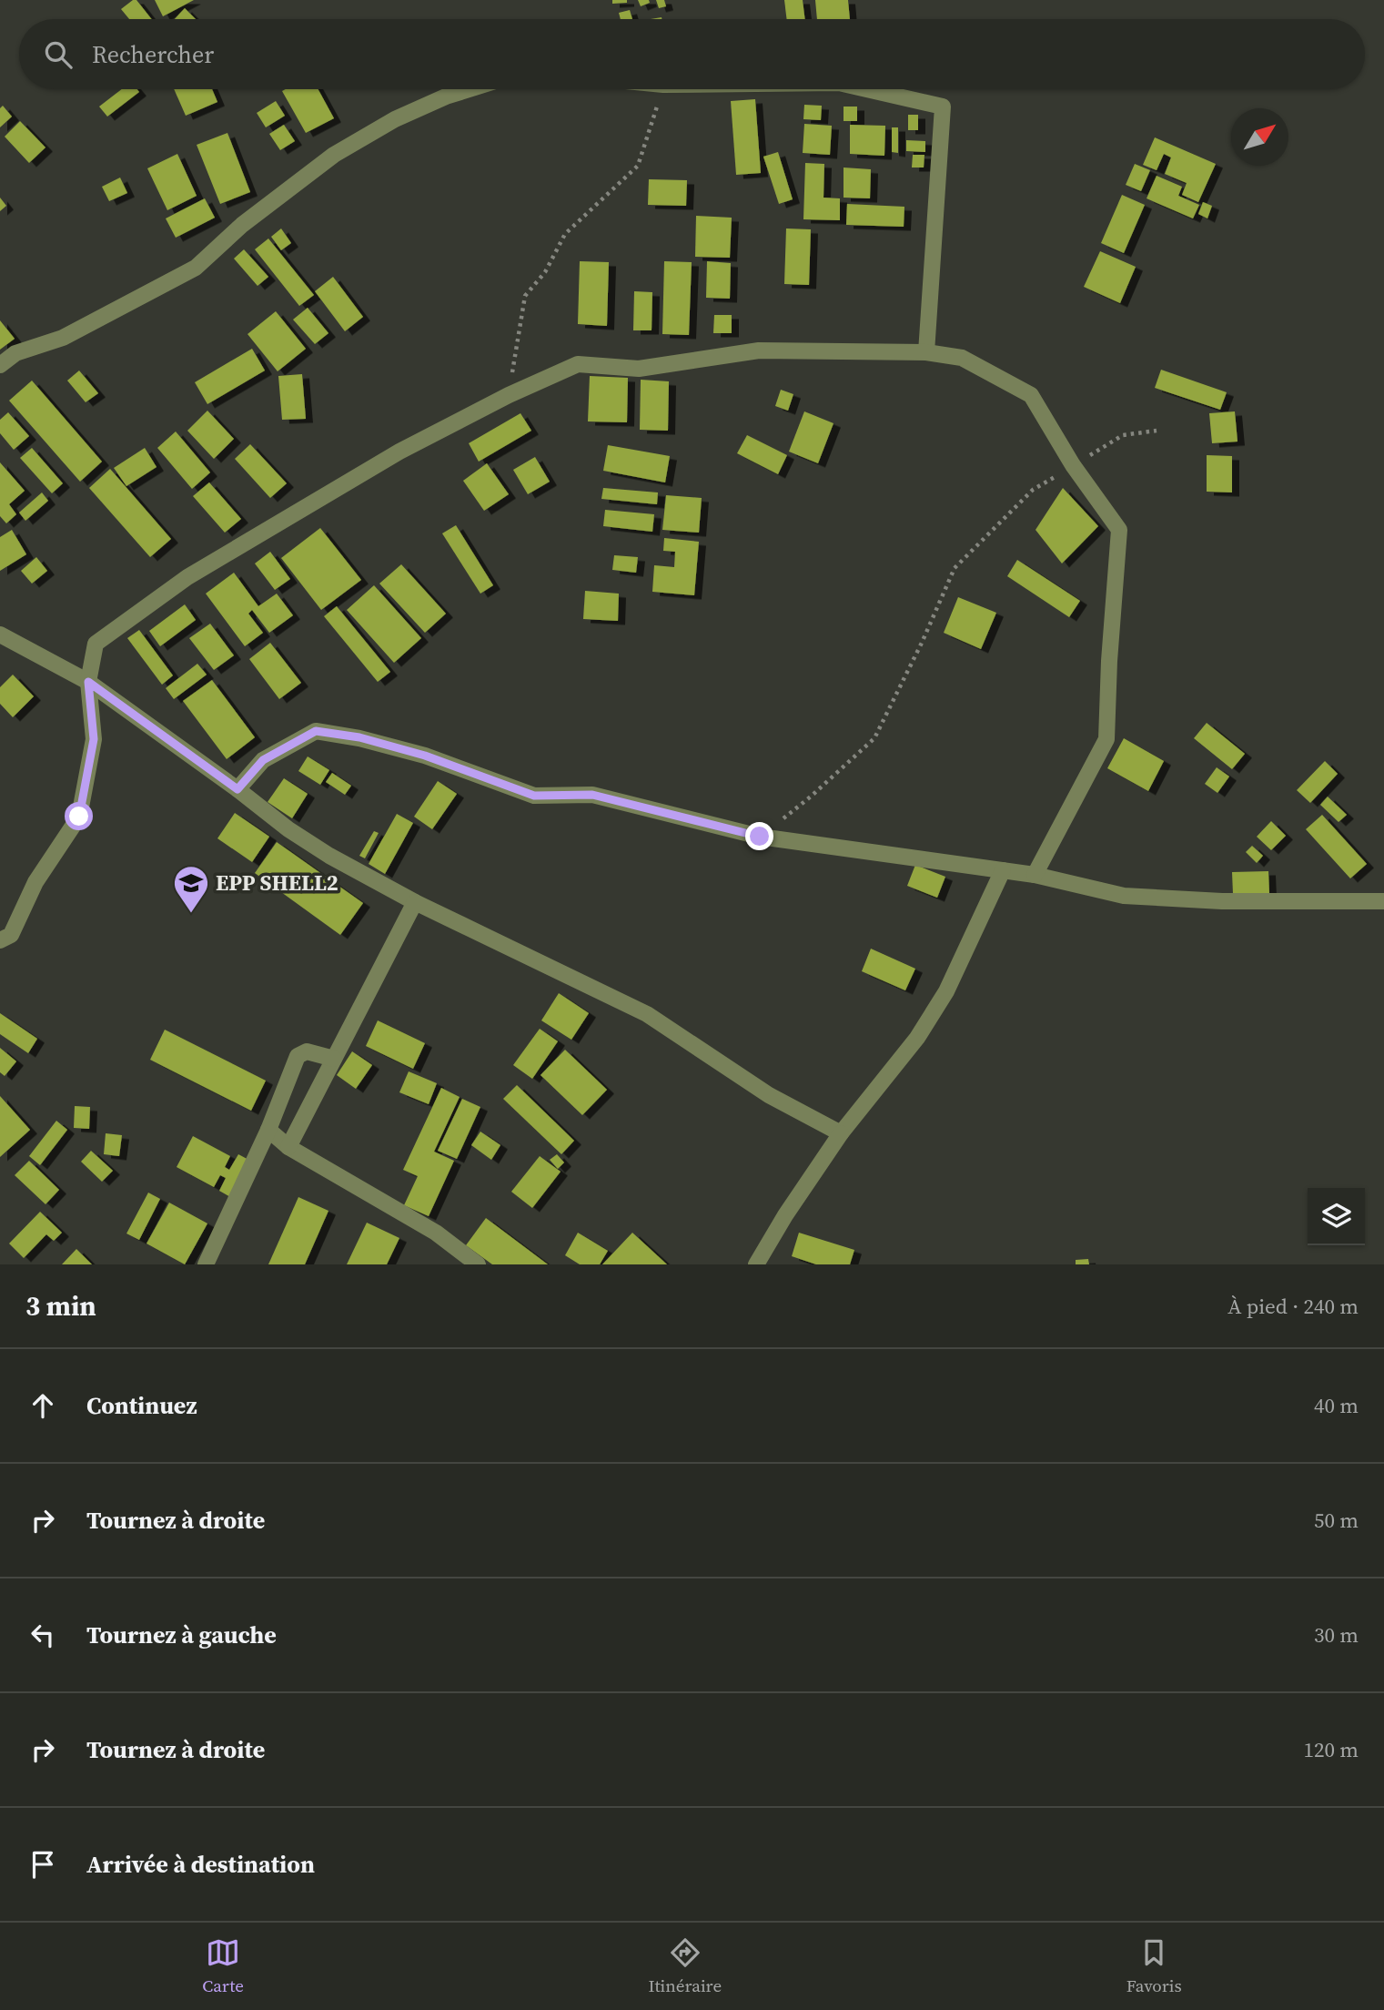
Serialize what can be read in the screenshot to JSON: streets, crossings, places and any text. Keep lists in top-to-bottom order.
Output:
{
  "places": {
    "school or university": ["EPP SHELL2"]
  },
  "north": "top right",
  "page": {
    "search": "Rechercher",
    "heading": ["3 min", "À pied · 240 m"],
    "list": [
      ["Continuez", "40 m"],
      ["Tournez à droite", "50 m"],
      ["Tournez à gauche", "30 m"],
      ["Tournez à droite", "120 m"],
      "Arrivée à destination"
    ],
    "nav": ["Carte", "Itinéraire", "Favoris"]
  }
}
